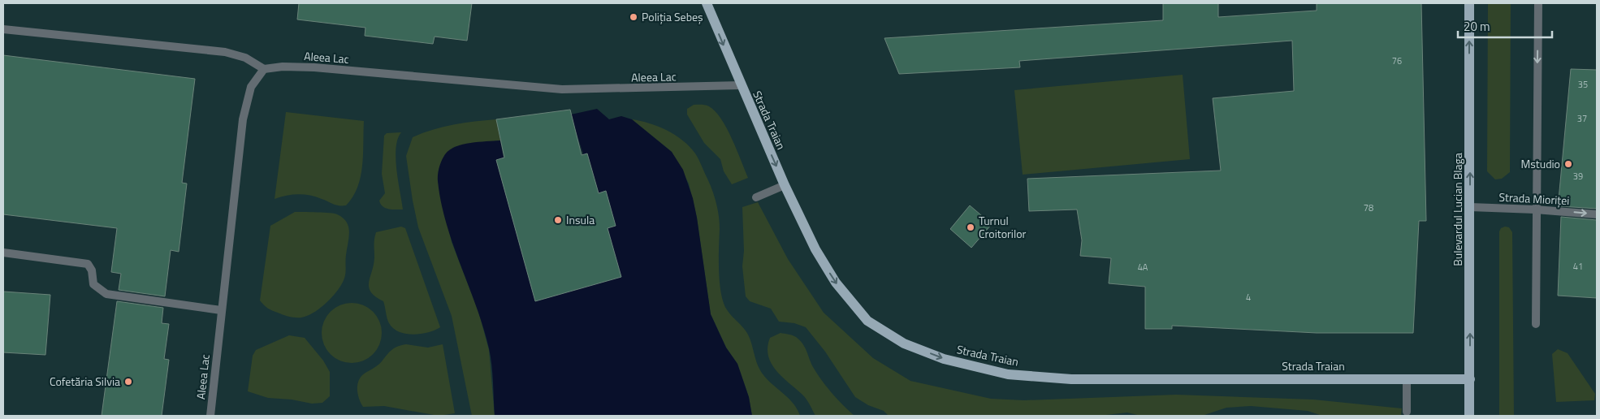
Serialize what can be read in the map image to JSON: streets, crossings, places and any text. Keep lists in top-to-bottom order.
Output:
{
  "streets": {
    "main road": ["Strada Traian", "Bulevardul Lucian Blaga"],
    "street": ["Aleea Lac", "Strada Mioriței"]
  },
  "crossings": [
    ["Aleea Lac", "Strada Traian"],
    ["Strada Traian", "Bulevardul Lucian Blaga"],
    ["Strada Mioriței", "Bulevardul Lucian Blaga"]
  ],
  "one_way": ["Strada Traian", "Strada Mioriței", "Bulevardul Lucian Blaga"],
  "places": [
    "Poliția Sebeș",
    "Mstudio",
    "Insula",
    "Turnul Croitorilor",
    "Cofetăria Silvia"
  ],
  "house_numbers": [
    "76",
    "35",
    "37",
    "39",
    "78",
    "41",
    "4A",
    "4"
  ],
  "scale_bar": "20 m"
}
